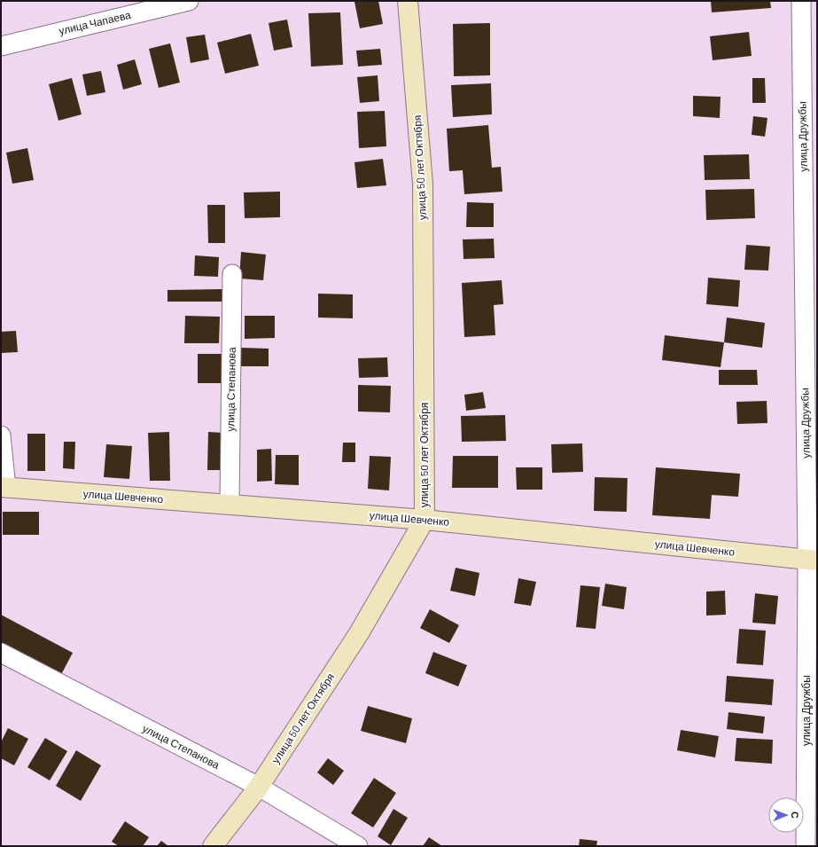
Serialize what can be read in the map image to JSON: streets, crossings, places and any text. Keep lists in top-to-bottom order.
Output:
{
  "streets": {
    "street": [
      "улица Чапаева",
      "улица Дружбы",
      "улица 50 лет Октября",
      "улица Степанова",
      "улица Шевченко"
    ]
  },
  "crossings": [
    ["улица Дружбы", "улица Шевченко"],
    ["улица 50 лет Октября", "улица Степанова"],
    ["улица 50 лет Октября", "улица Шевченко"],
    ["улица Степанова", "улица Шевченко"]
  ],
  "north": "right"
}
